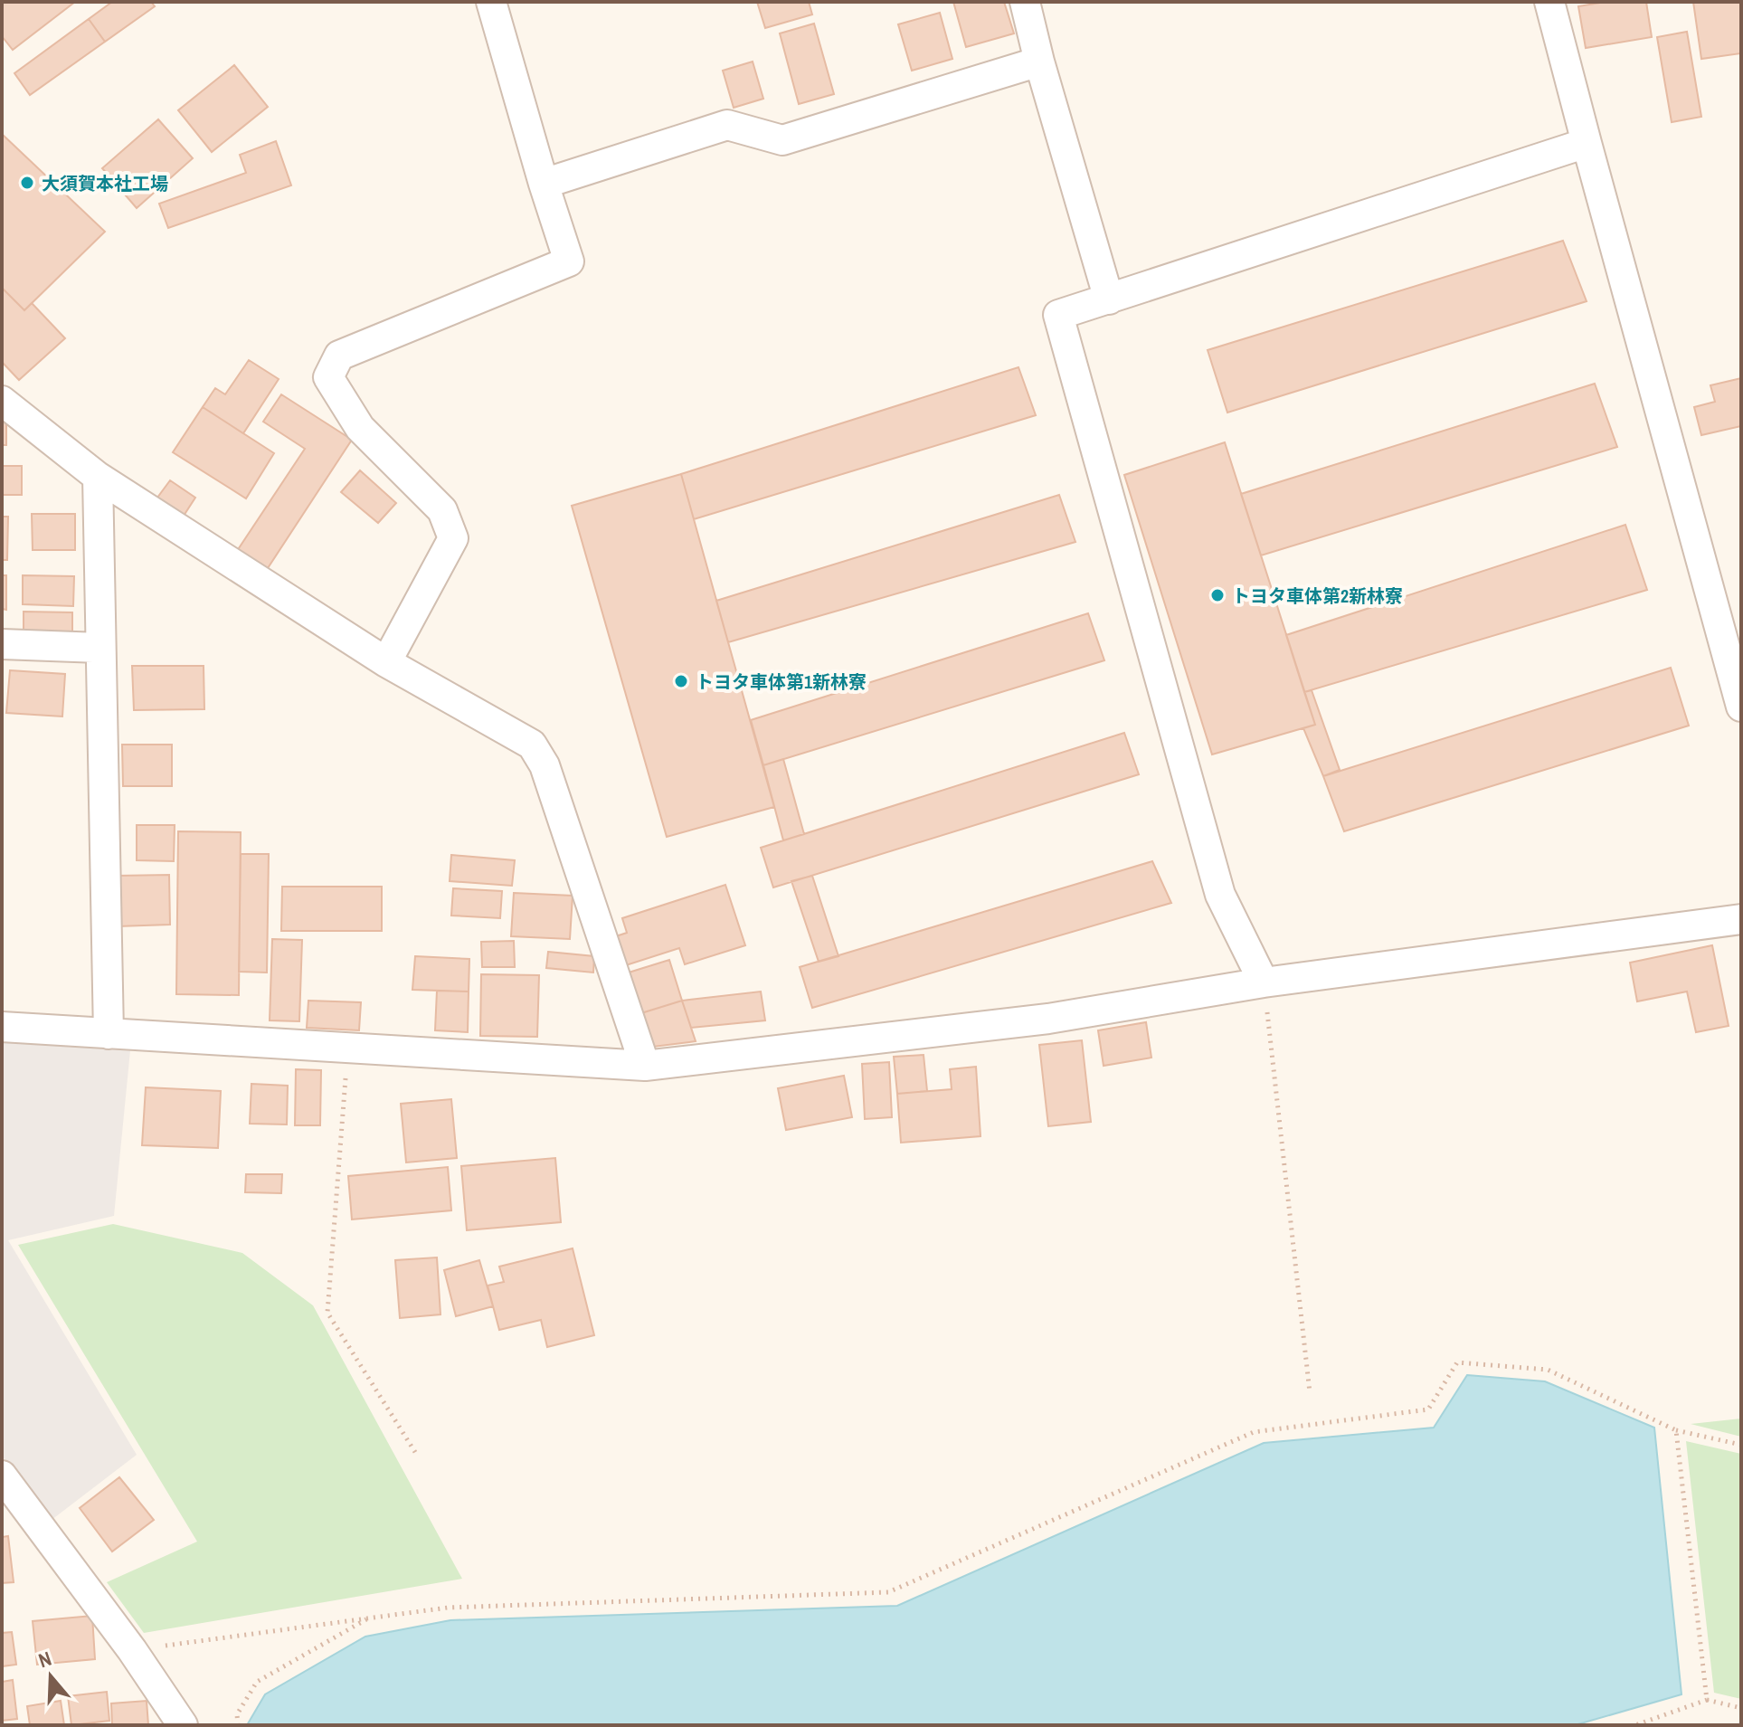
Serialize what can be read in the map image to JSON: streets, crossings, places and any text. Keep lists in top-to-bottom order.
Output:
{
  "places": ["大須賀本社工場", "トヨタ車体第2新林寮", "トヨタ車体第1新林寮"],
  "north": "top"
}
